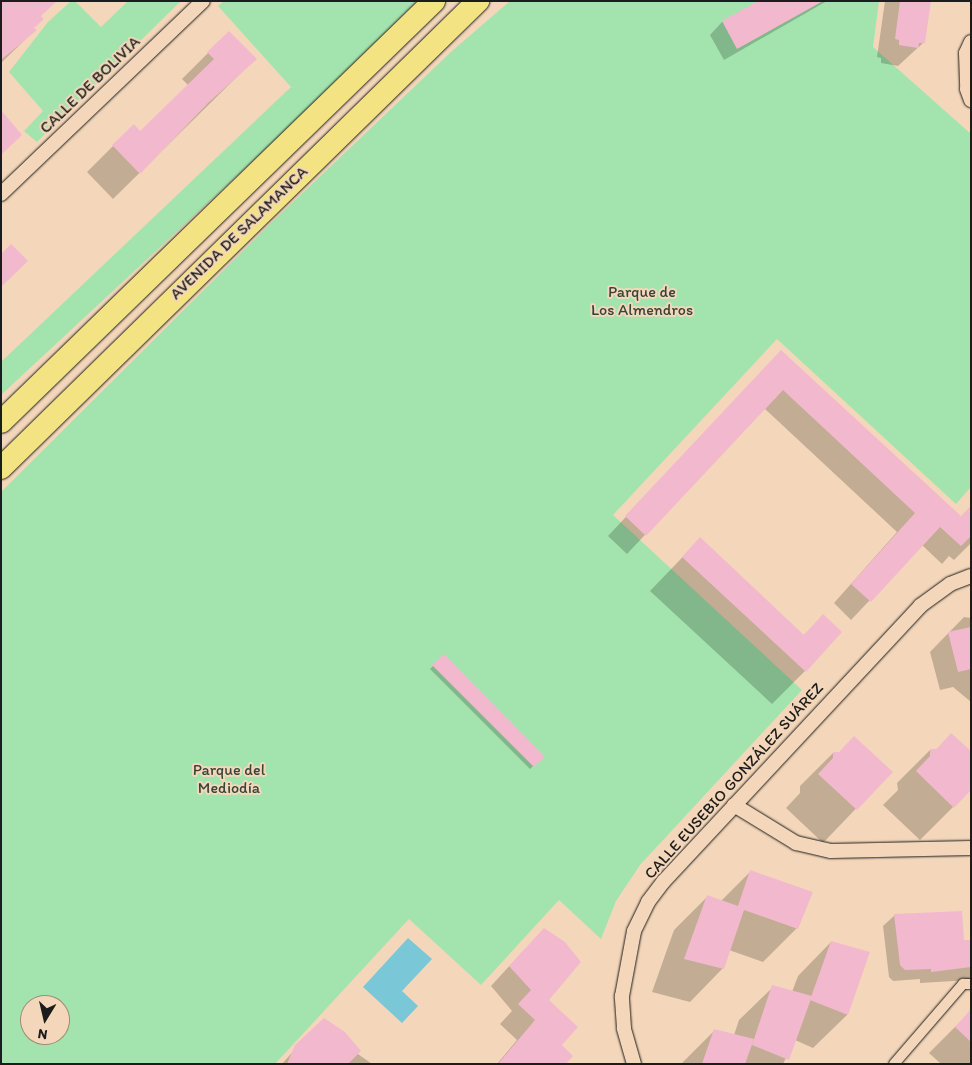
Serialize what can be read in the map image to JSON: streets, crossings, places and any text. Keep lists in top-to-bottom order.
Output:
{
  "streets": {
    "highway": ["AVENIDA DE SALAMANCA"],
    "street": ["CALLE DE BOLIVIA", "CALLE EUSEBIO GONZÁLEZ SUÁREZ"]
  },
  "parks": ["Parque de Los Almendros", "Parque del Mediodía"],
  "north": "bottom"
}
